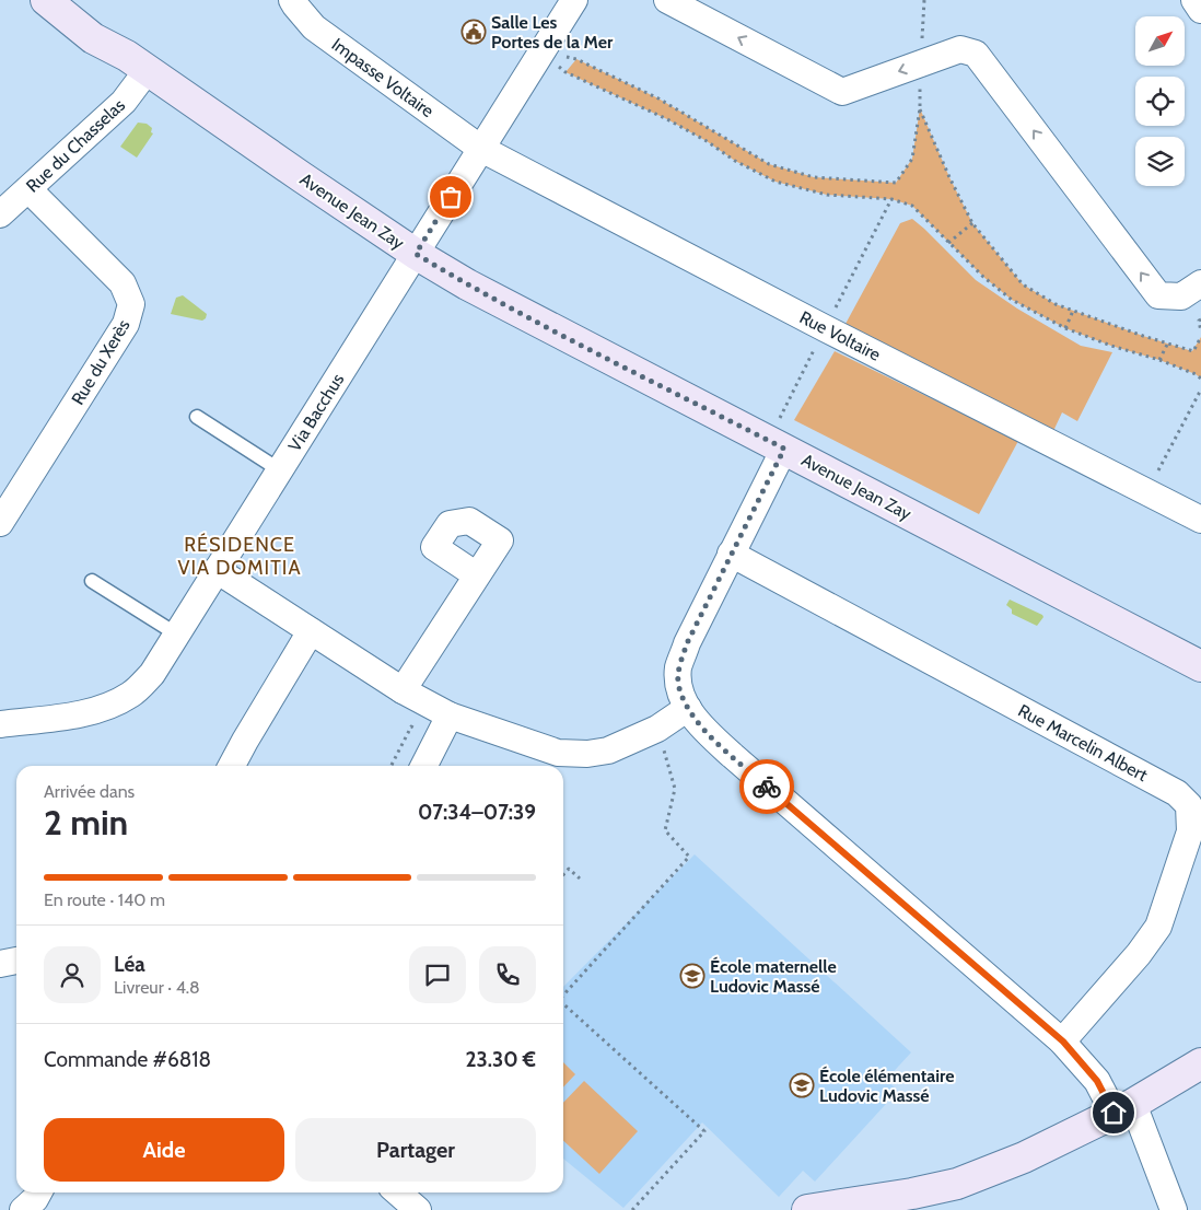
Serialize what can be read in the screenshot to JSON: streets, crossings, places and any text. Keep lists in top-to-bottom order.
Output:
{
  "streets": {
    "street": [
      "Impasse Voltaire",
      "Rue du Chasselas",
      "Avenue Jean Zay",
      "Rue Voltaire",
      "Rue du Xerès",
      "Via Bacchus",
      "Rue Marcelin Albert"
    ]
  },
  "crossings": [
    ["Impasse Voltaire", "Rue Voltaire"],
    ["Impasse Voltaire", "Via Bacchus"],
    ["Rue du Chasselas", "Avenue Jean Zay"],
    ["Rue du Chasselas", "Rue du Xerès"],
    ["Avenue Jean Zay", "Via Bacchus"],
    ["Rue Voltaire", "Via Bacchus"]
  ],
  "districts": ["RÉSIDENCE VIA DOMITIA"],
  "places": {
    "public building": ["Salle Les Portes de la Mer"],
    "school or university": ["École maternelle Ludovic Massé", "École élémentaire Ludovic Massé"]
  },
  "north": "top right",
  "page": {
    "heading": ["2 min", "Arrivée dans", "07:34–07:39"],
    "panel": [
      "Léa",
      "Livreur · 4.8",
      "Commande #6818",
      "23.30 €"
    ],
    "bar": "En route · 140 m",
    "buttons": ["Aide", "Partager"]
  }
}
